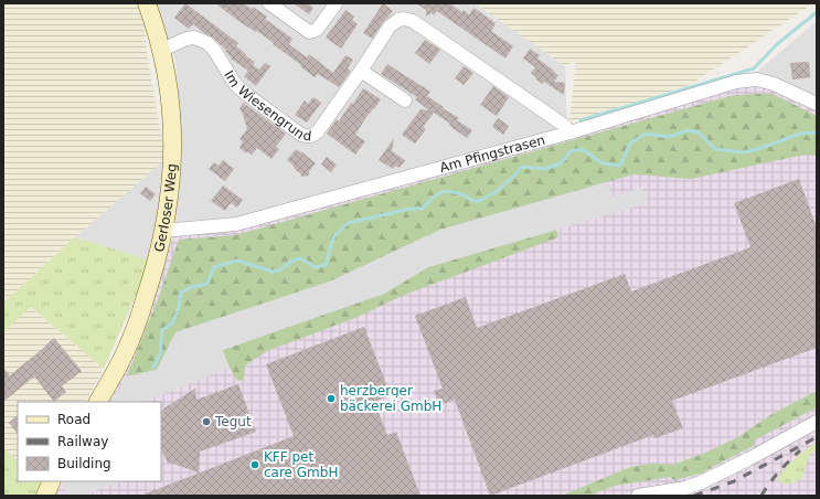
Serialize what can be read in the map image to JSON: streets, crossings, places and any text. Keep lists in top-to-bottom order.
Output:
{
  "streets": {
    "street": ["Im Wiesengrund", "Am Pfingstrasen", "Gerloser Weg"]
  },
  "crossings": [
    ["Im Wiesengrund", "Am Pfingstrasen"],
    ["Im Wiesengrund", "Gerloser Weg"],
    ["Am Pfingstrasen", "Gerloser Weg"]
  ],
  "places": ["herzberger bäckerei GmbH", "Tegut", "KFF pet care GmbH"],
  "legend": ["Road", "Railway", "Building"]
}
